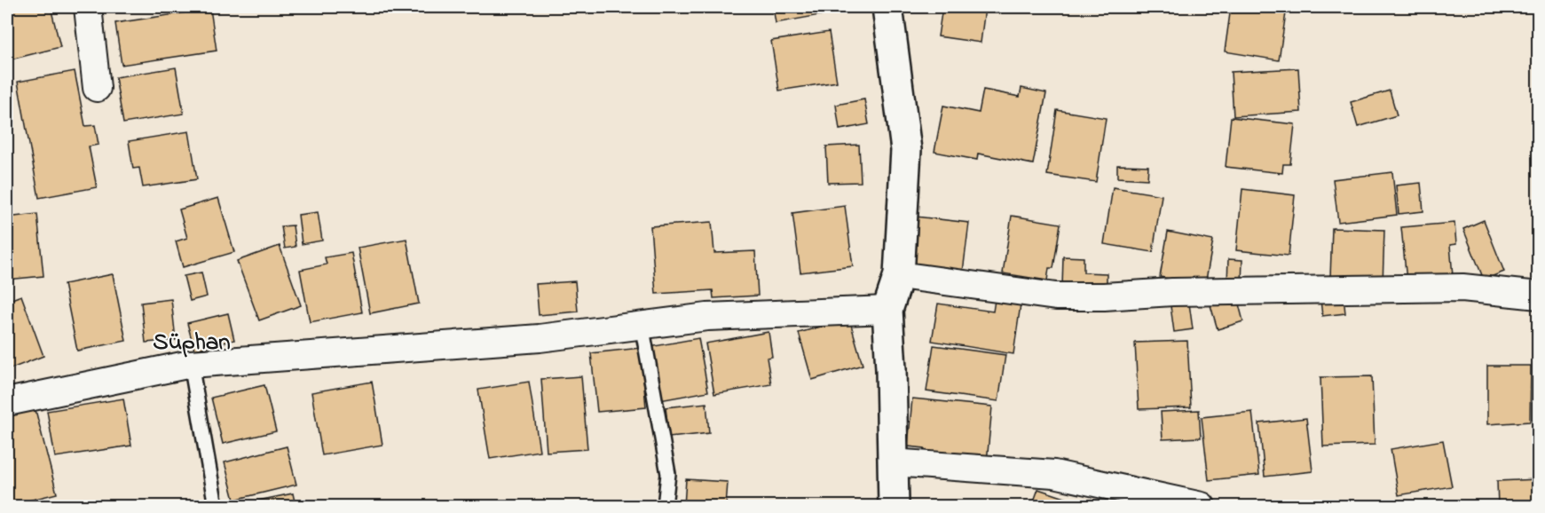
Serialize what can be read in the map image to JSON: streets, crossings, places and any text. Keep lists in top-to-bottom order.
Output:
{
  "districts": ["Süphan"]
}
